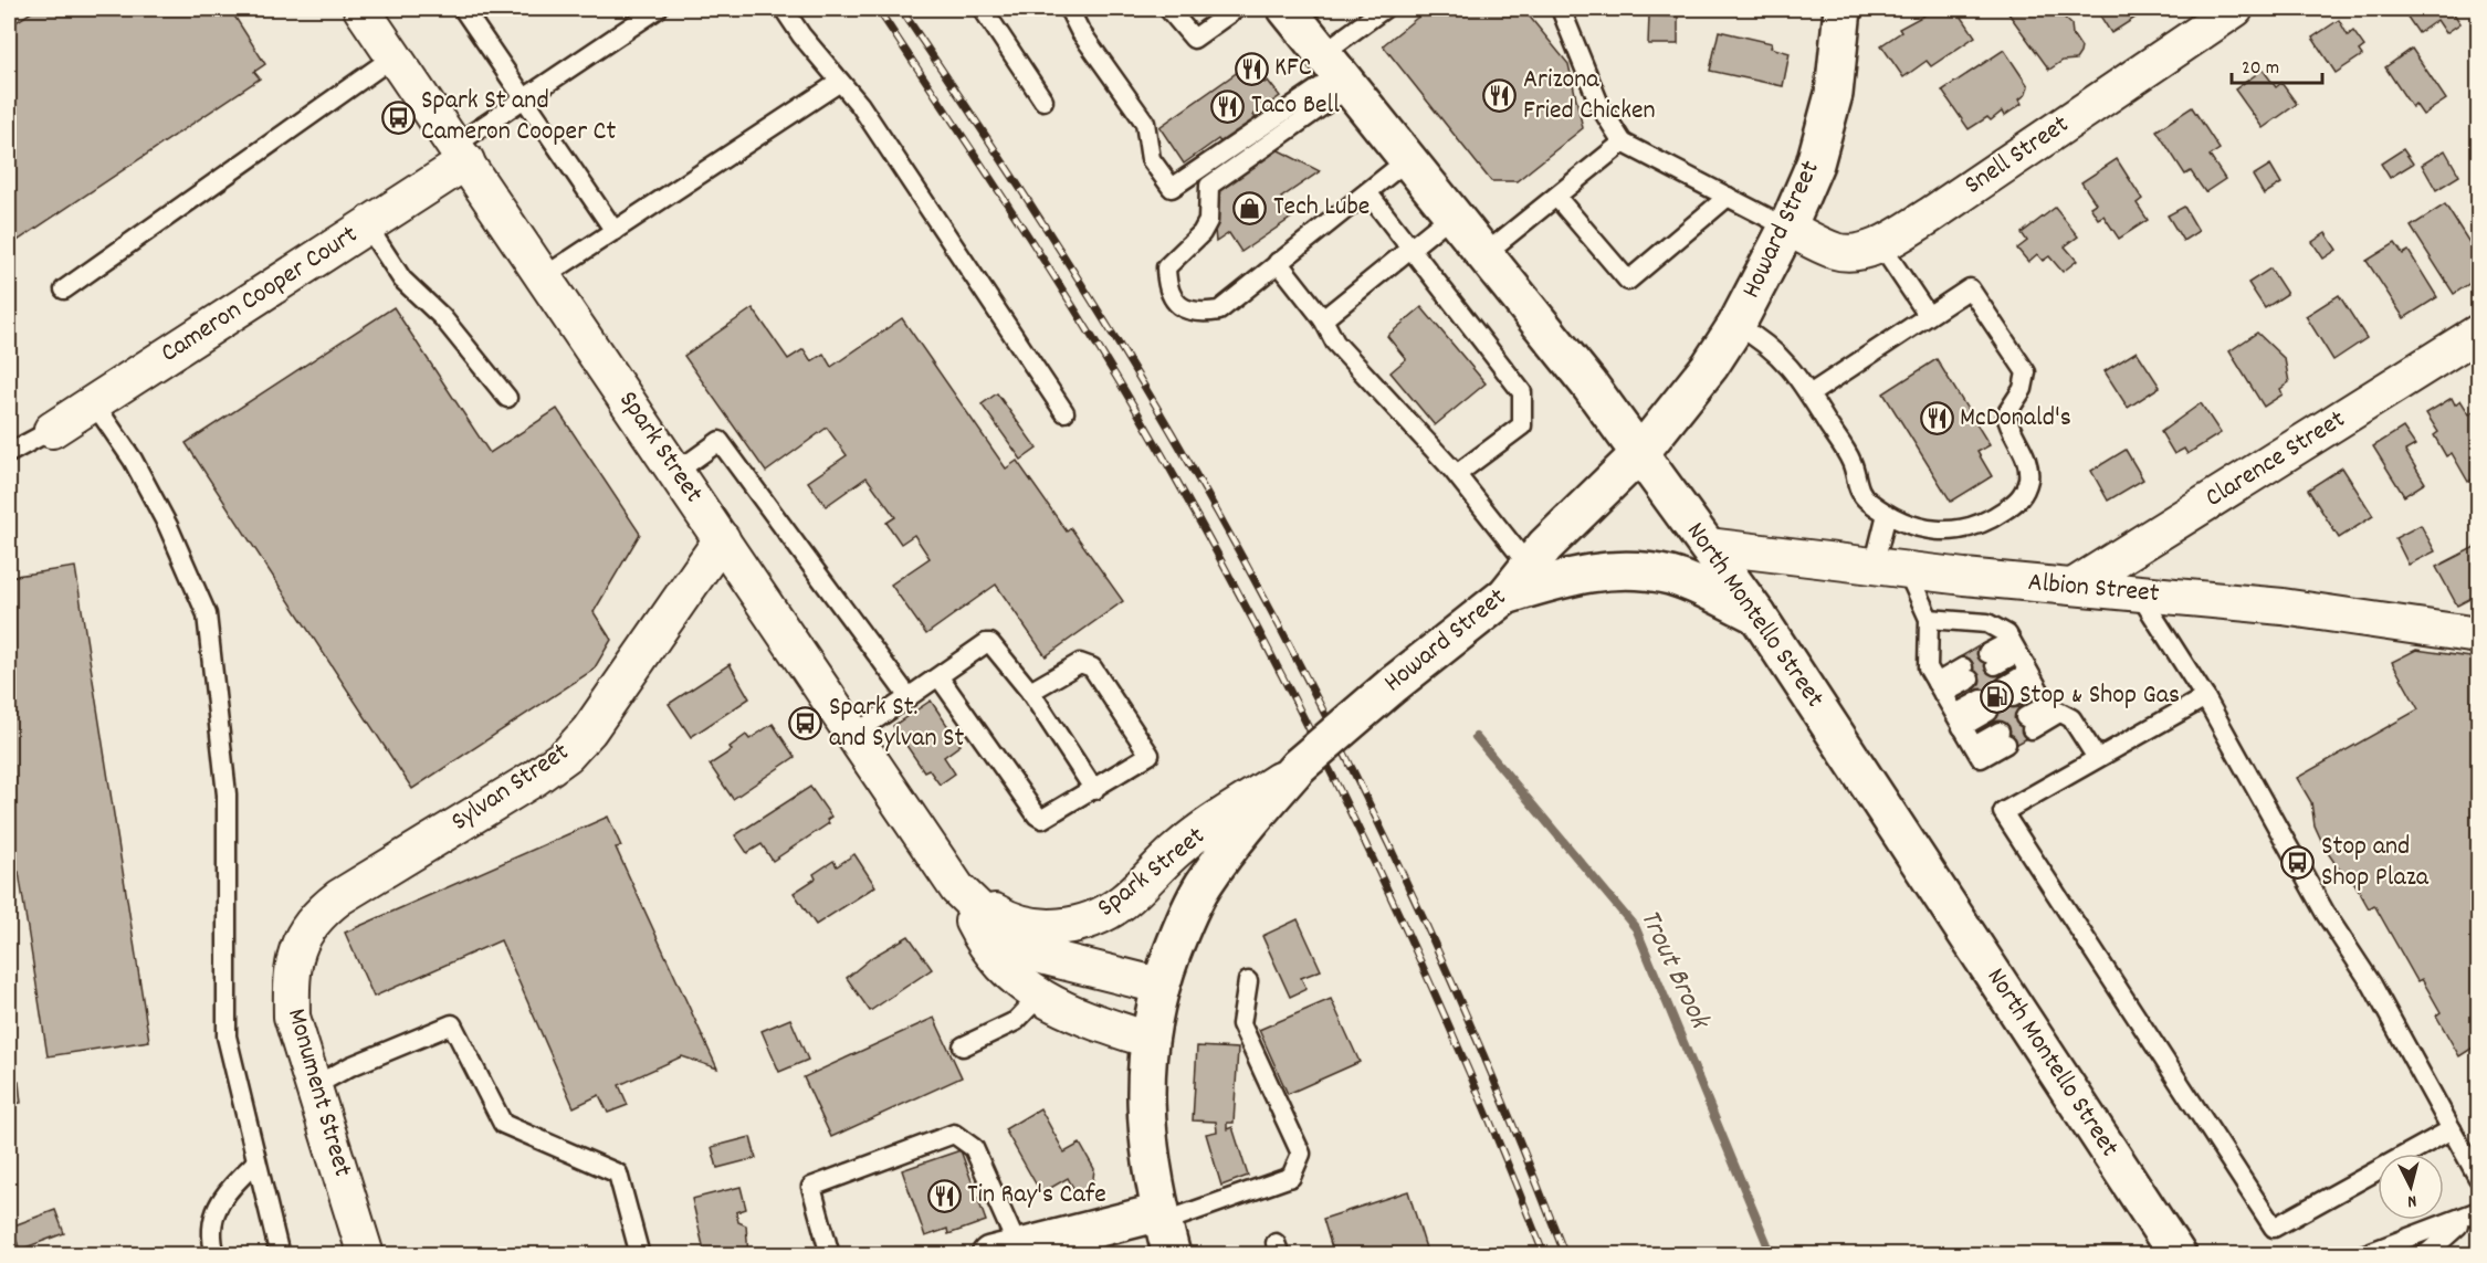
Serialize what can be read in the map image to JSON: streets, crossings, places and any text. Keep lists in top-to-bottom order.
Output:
{
  "streets": {
    "main road": ["Howard Street", "North Montello Street"],
    "street": [
      "Snell Street",
      "Cameron Cooper Court",
      "Spark Street",
      "Clarence Street",
      "Albion Street",
      "Sylvan Street",
      "Monument Street"
    ]
  },
  "crossings": [
    ["Snell Street", "Howard Street"],
    ["Howard Street", "Spark Street"],
    ["Howard Street", "North Montello Street"],
    ["Cameron Cooper Court", "Spark Street"],
    ["Spark Street", "Sylvan Street"],
    ["Clarence Street", "Albion Street"],
    ["Albion Street", "North Montello Street"],
    ["Sylvan Street", "Monument Street"]
  ],
  "water": ["Trout Brook"],
  "places": {
    "restaurant": [
      "KFC",
      "Arizona Fried Chicken",
      "Taco Bell",
      "McDonald's",
      "Tin Ray's Cafe"
    ],
    "bus stop": ["Spark St and Cameron Cooper Ct", "Spark St. and Sylvan St", "Stop and Shop Plaza"],
    "shop": ["Tech Lube"],
    "fuel station": ["Stop & Shop Gas"]
  },
  "scale_bar": "20 m",
  "north": "bottom"
}
